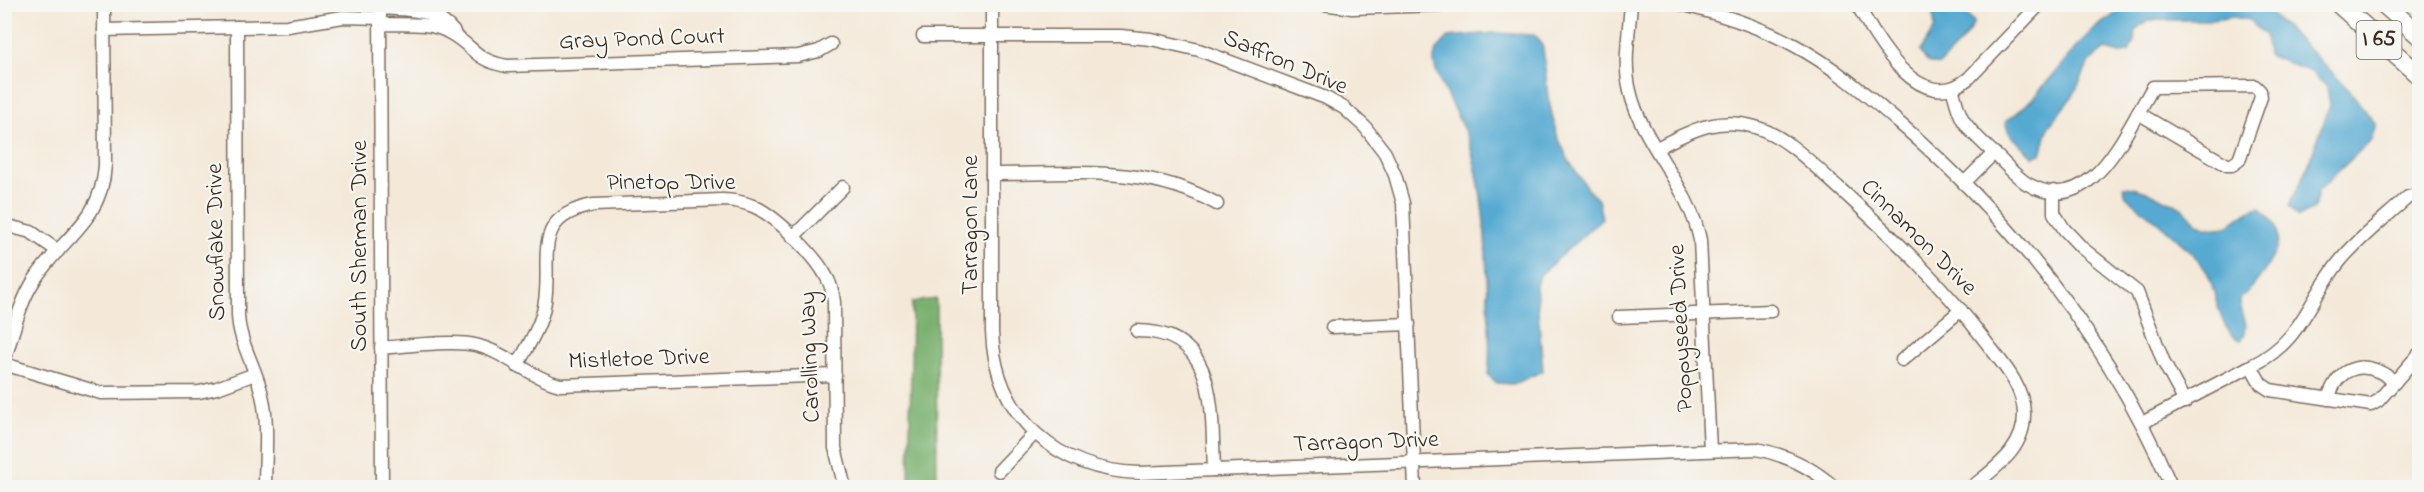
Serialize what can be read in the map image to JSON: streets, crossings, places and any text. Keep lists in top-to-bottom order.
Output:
{
  "streets": {
    "highway": ["I 65"],
    "street": [
      "Gray Pond Court",
      "Saffron Drive",
      "Pinetop Drive",
      "Tarragon Lane",
      "Cinnamon Drive",
      "Snowflake Drive",
      "South Sherman Drive",
      "Poppyseed Drive",
      "Carolling Way",
      "Mistletoe Drive",
      "Tarragon Drive"
    ]
  },
  "crossings": [
    ["Gray Pond Court", "Snowflake Drive"],
    ["Gray Pond Court", "South Sherman Drive"],
    ["Saffron Drive", "Tarragon Lane"],
    ["Saffron Drive", "Tarragon Drive"],
    ["Pinetop Drive", "Carolling Way"],
    ["Pinetop Drive", "Mistletoe Drive"],
    ["Tarragon Lane", "Tarragon Drive"],
    ["Cinnamon Drive", "Poppyseed Drive"],
    ["South Sherman Drive", "Mistletoe Drive"],
    ["Poppyseed Drive", "Tarragon Drive"],
    ["Carolling Way", "Mistletoe Drive"]
  ]
}
